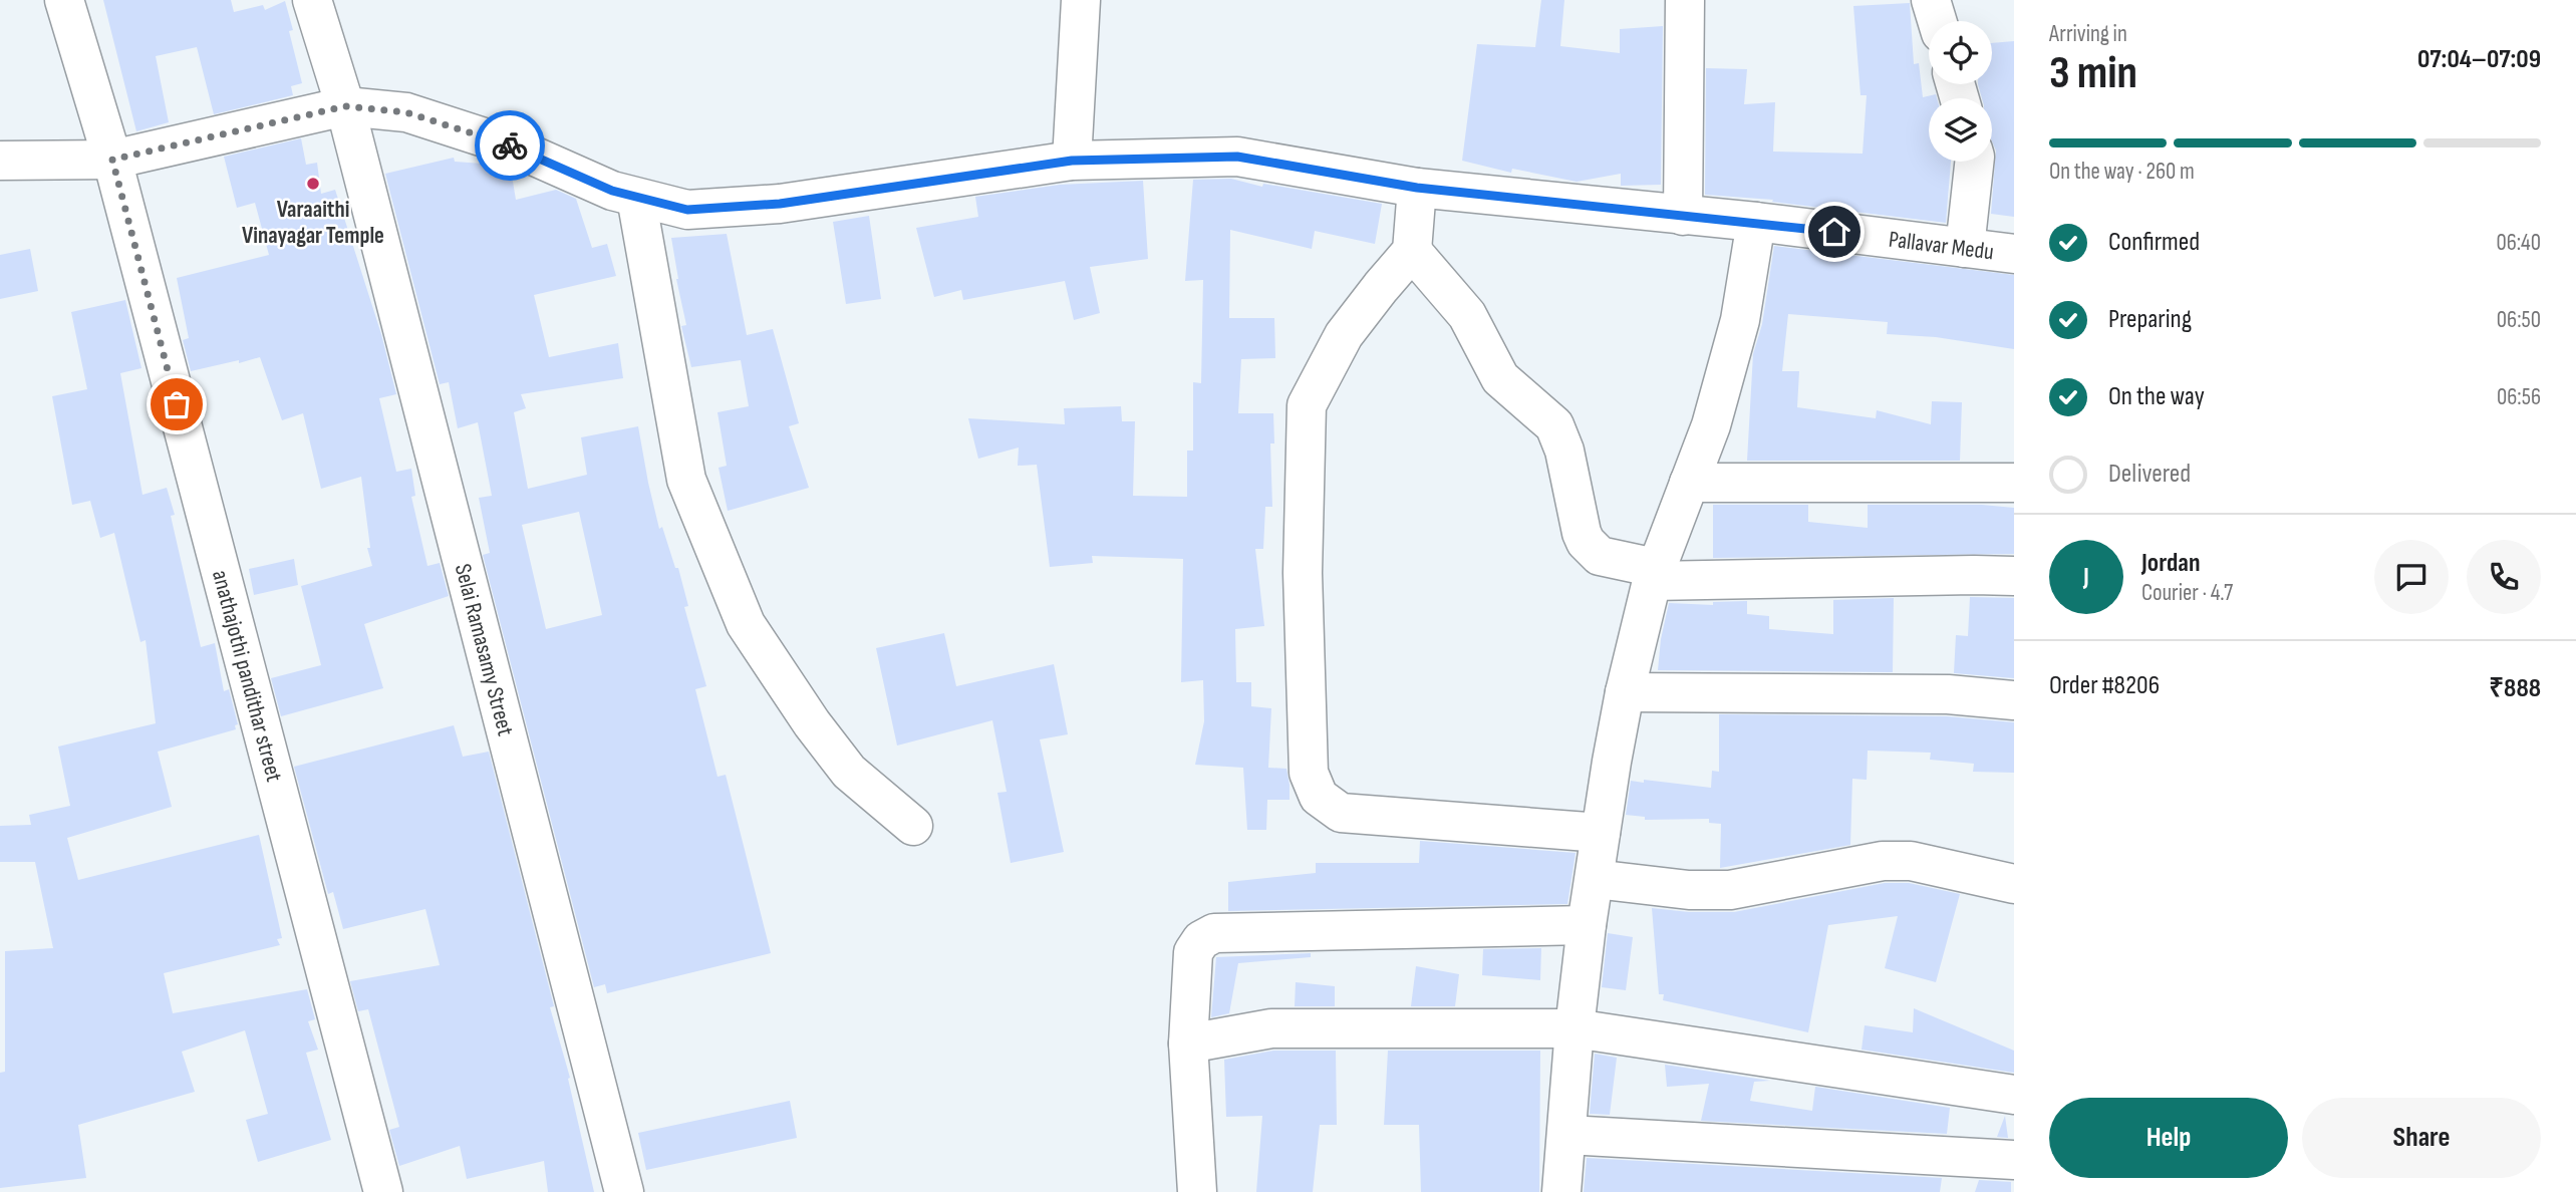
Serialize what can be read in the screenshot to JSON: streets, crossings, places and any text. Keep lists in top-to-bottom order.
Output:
{
  "streets": {
    "street": ["Pallavar Medu", "Selai Ramasamy Street", "anathajothi pandithar street"]
  },
  "crossings": [
    ["Pallavar Medu", "Selai Ramasamy Street"],
    ["Pallavar Medu", "anathajothi pandithar street"]
  ],
  "places": ["Varaaithi Vinayagar Temple"],
  "page": {
    "heading": ["3 min", "Arriving in", "07:04–07:09"],
    "panel": [
      "Jordan",
      "Courier · 4.7",
      "Order #8206",
      "₹888"
    ],
    "bar": "On the way · 260 m",
    "list": [
      ["Confirmed", "06:40"],
      ["Preparing", "06:50"],
      ["On the way", "06:56"],
      "Delivered"
    ],
    "round": "J",
    "buttons": ["Help", "Share"]
  }
}
